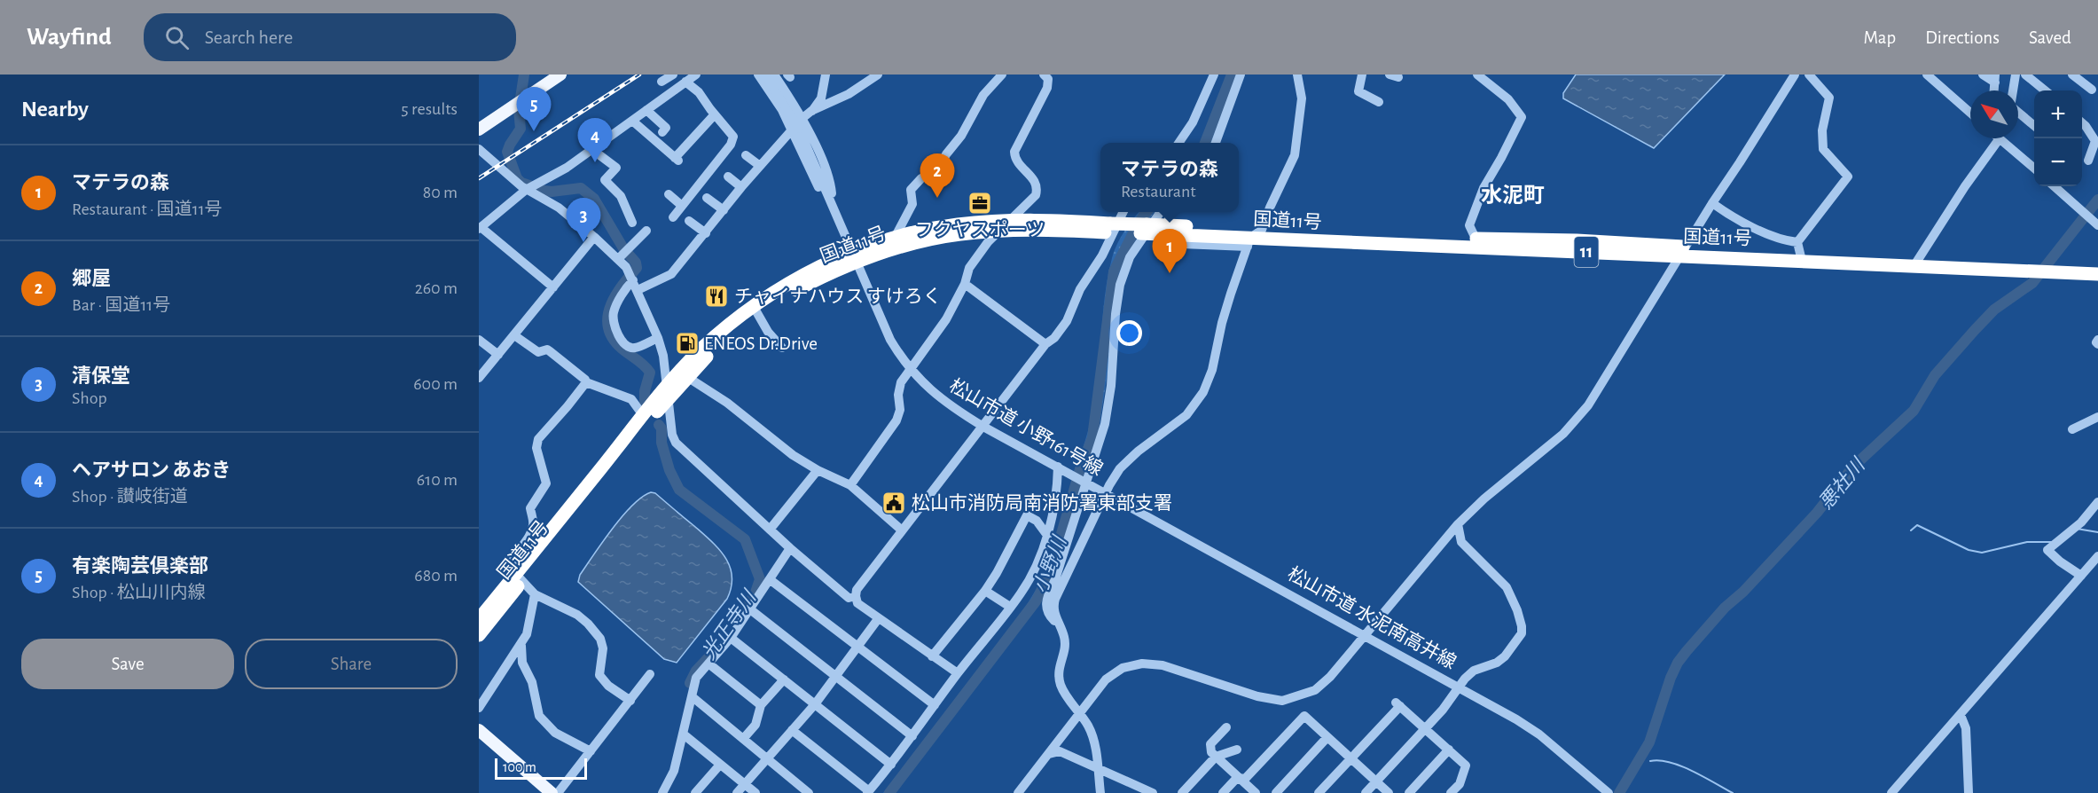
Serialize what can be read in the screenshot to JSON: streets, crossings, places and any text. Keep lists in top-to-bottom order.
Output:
{
  "streets": {
    "highway": ["国道11号", "11"],
    "street": ["松山市道 小野161号線", "松山市道 水泥南高井線"]
  },
  "crossings": [
    ["国道11号", "松山市道 小野161号線"],
    ["松山市道 小野161号線", "松山市道 水泥南高井線"]
  ],
  "districts": ["水泥町"],
  "water": ["悪社川", "小野川", "光正寺川"],
  "places": {
    "office": ["フクヤスポーツ"],
    "restaurant": ["チャイナハウス すけろく"],
    "fuel station": ["ENEOS Dr.Drive"],
    "public building": ["松山市消防局南消防署東部支署"]
  },
  "scale_bar": "100 m",
  "north": "top left",
  "page": {
    "header": "Wayfind",
    "search": "Search here",
    "nav": ["Map", "Directions", "Saved"],
    "heading": ["Nearby", "5 results"],
    "pins": [
      "5",
      "4",
      "2",
      "3",
      "1"
    ],
    "map_buttons": ["+", "−"],
    "popup": ["マテラの森", "Restaurant"],
    "list": [
      {
        "mark": "1",
        "name": "マテラの森",
        "note": "Restaurant · 国道11号",
        "value": "80 m"
      },
      {
        "mark": "2",
        "name": "郷屋",
        "note": "Bar · 国道11号",
        "value": "260 m"
      },
      {
        "mark": "3",
        "name": "清保堂",
        "note": "Shop",
        "value": "600 m"
      },
      {
        "mark": "4",
        "name": "ヘアサロン あおき",
        "note": "Shop · 讃岐街道",
        "value": "610 m"
      },
      {
        "mark": "5",
        "name": "有楽陶芸倶楽部",
        "note": "Shop · 松山川内線",
        "value": "680 m"
      }
    ],
    "buttons": ["Save", "Share"],
    "scale": "100 m"
  }
}
